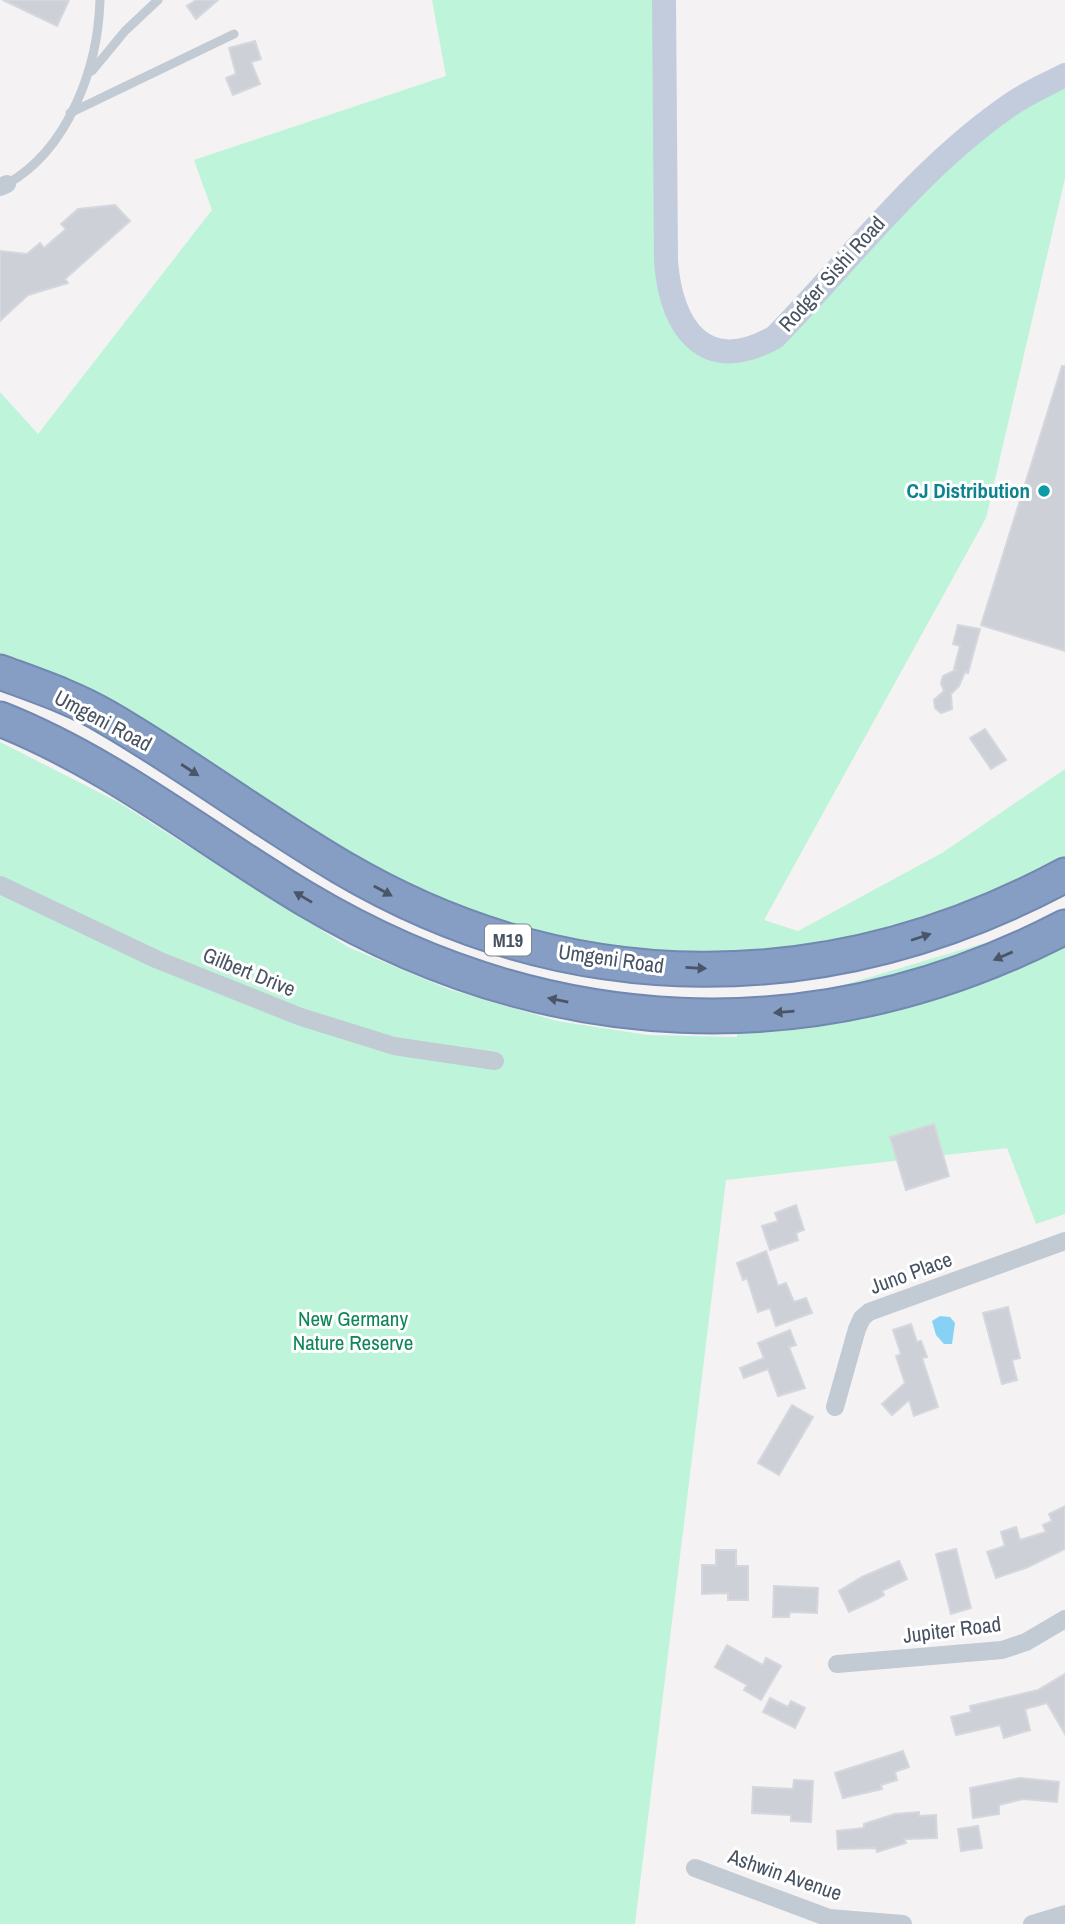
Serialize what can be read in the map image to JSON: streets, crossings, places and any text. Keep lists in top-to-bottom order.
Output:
{
  "streets": {
    "highway": ["Umgeni Road", "M19"],
    "street": [
      "Rodger Sishi Road",
      "Gilbert Drive",
      "Juno Place",
      "Jupiter Road",
      "Ashwin Avenue"
    ]
  },
  "parks": ["New Germany Nature Reserve"],
  "places": ["CJ Distribution"]
}
